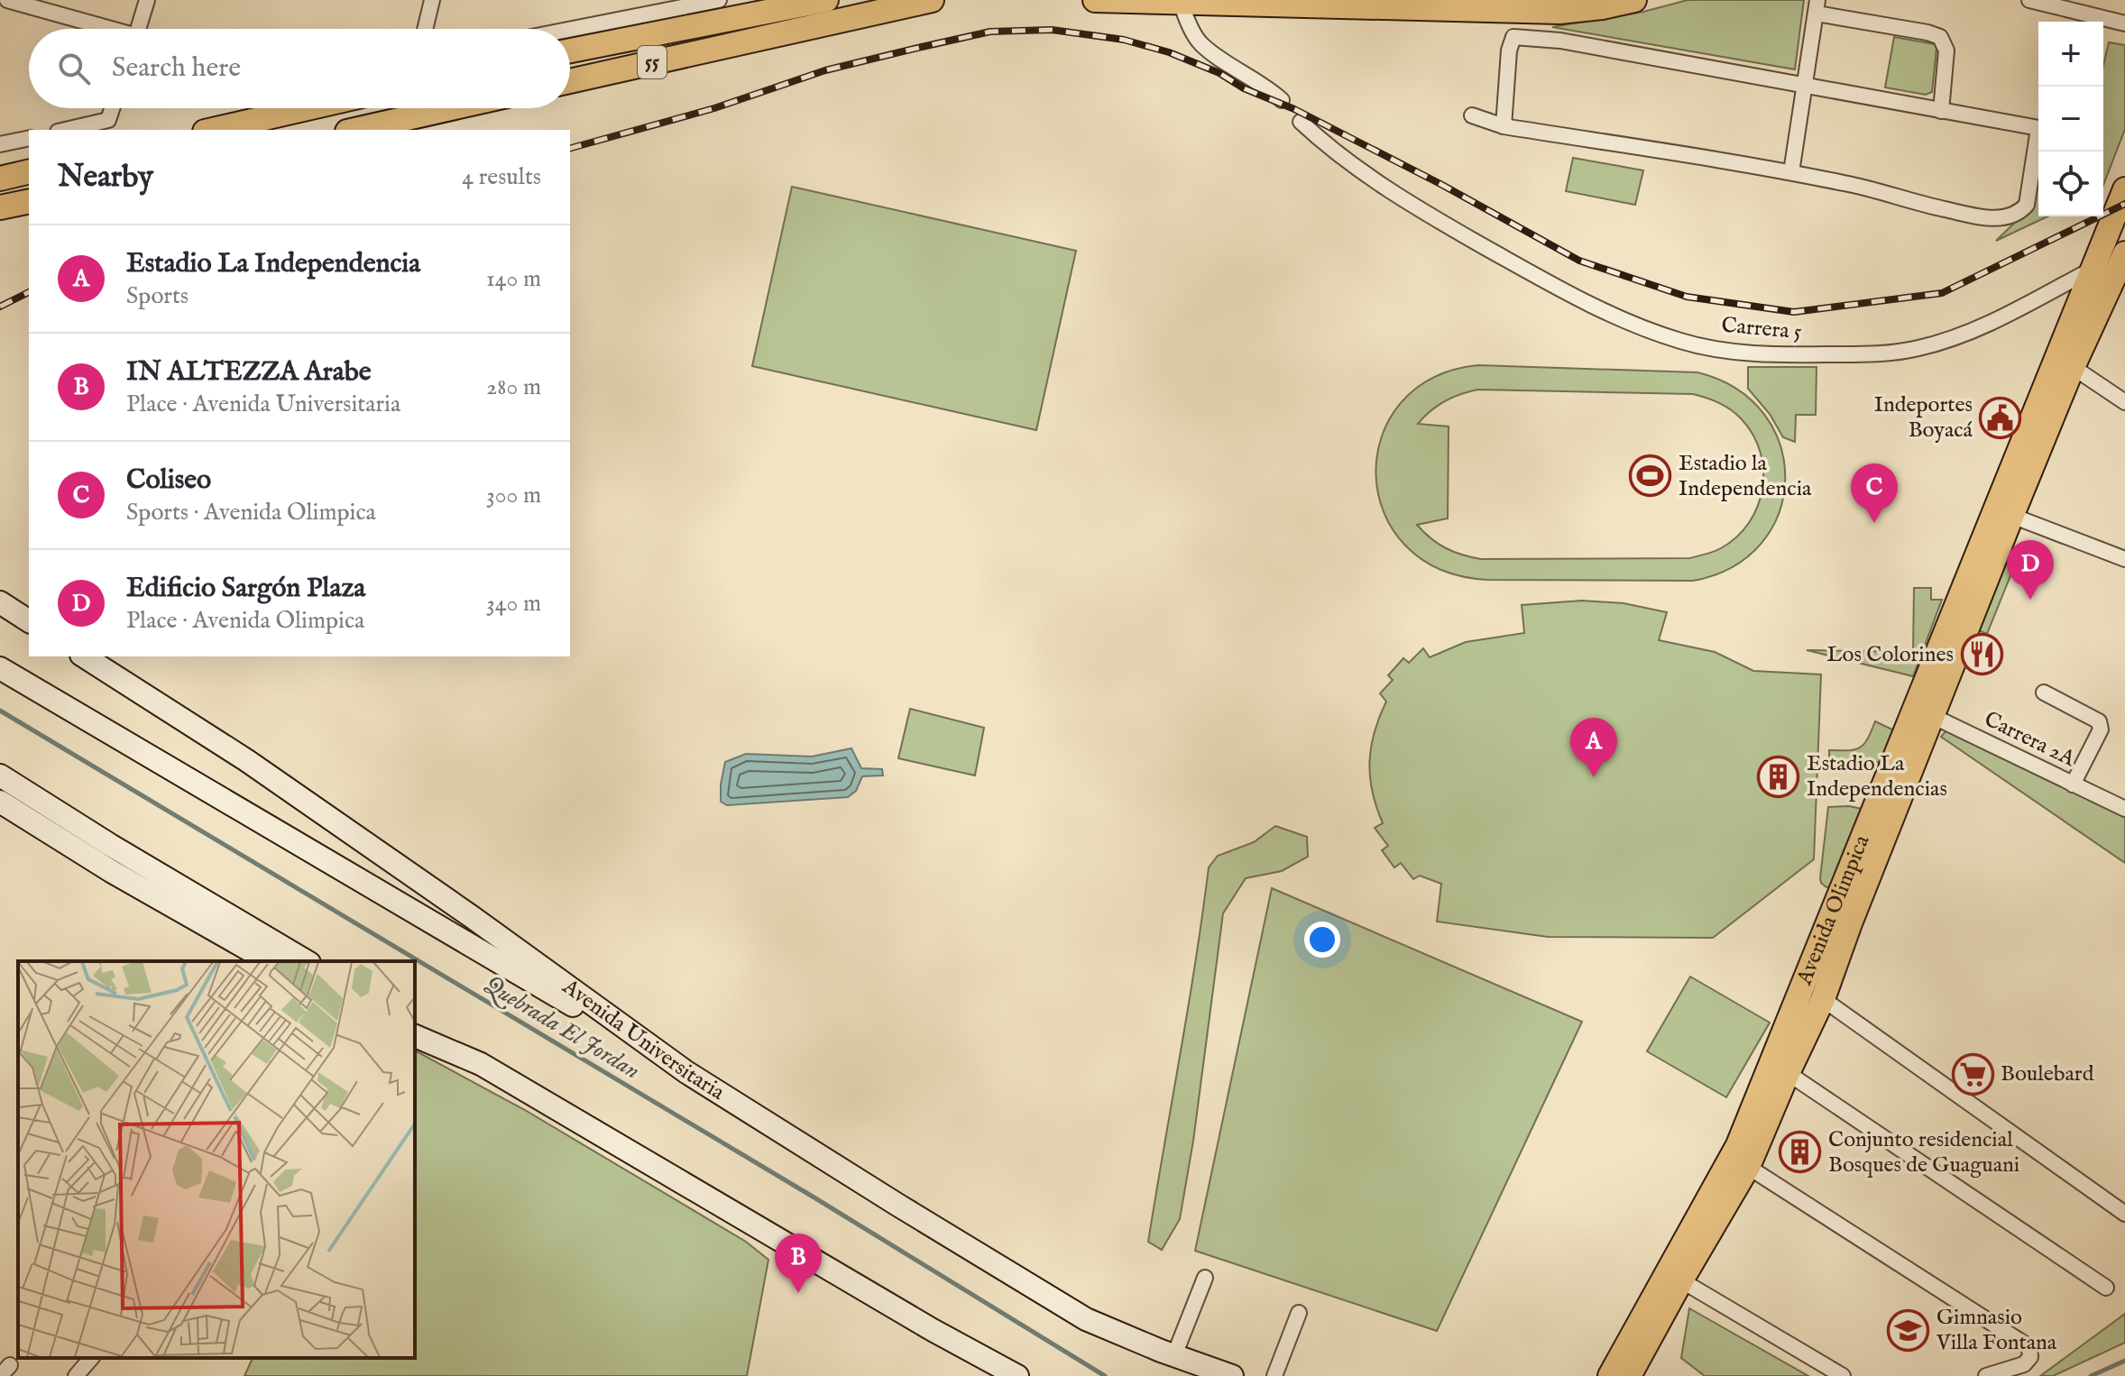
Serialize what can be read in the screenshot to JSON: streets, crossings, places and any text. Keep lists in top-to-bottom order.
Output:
{
  "streets": {
    "main road": ["55", "Avenida Olimpica", "Avenida Universitaria"],
    "street": ["Carrera 5", "Carrera 2A"]
  },
  "crossings": [
    ["Carrera 5", "Avenida Olimpica"],
    ["Carrera 2A", "Avenida Olimpica"]
  ],
  "water": ["Quebrada El Jordan"],
  "places": {
    "public building": ["Indeportes Boyacá"],
    "sports": ["Estadio la Independencia"],
    "restaurant": ["Los Colorines"],
    "building": ["Estadio La Independencias", "Conjunto residencial Bosques de Guaguani"],
    "supermarket": ["Boulebard"],
    "school or university": ["Gimnasio Villa Fontana"]
  },
  "page": {
    "map_buttons": ["+", "−"],
    "search": "Search here",
    "heading": ["Nearby", "4 results"],
    "list": [
      {
        "mark": "A",
        "name": "Estadio La Independencia",
        "note": "Sports",
        "value": "140 m"
      },
      {
        "mark": "B",
        "name": "IN ALTEZZA Arabe",
        "note": "Place · Avenida Universitaria",
        "value": "280 m"
      },
      {
        "mark": "C",
        "name": "Coliseo",
        "note": "Sports · Avenida Olimpica",
        "value": "300 m"
      },
      {
        "mark": "D",
        "name": "Edificio Sargón Plaza",
        "note": "Place · Avenida Olimpica",
        "value": "340 m"
      }
    ],
    "pins": [
      "C",
      "D",
      "A",
      "B"
    ]
  }
}
